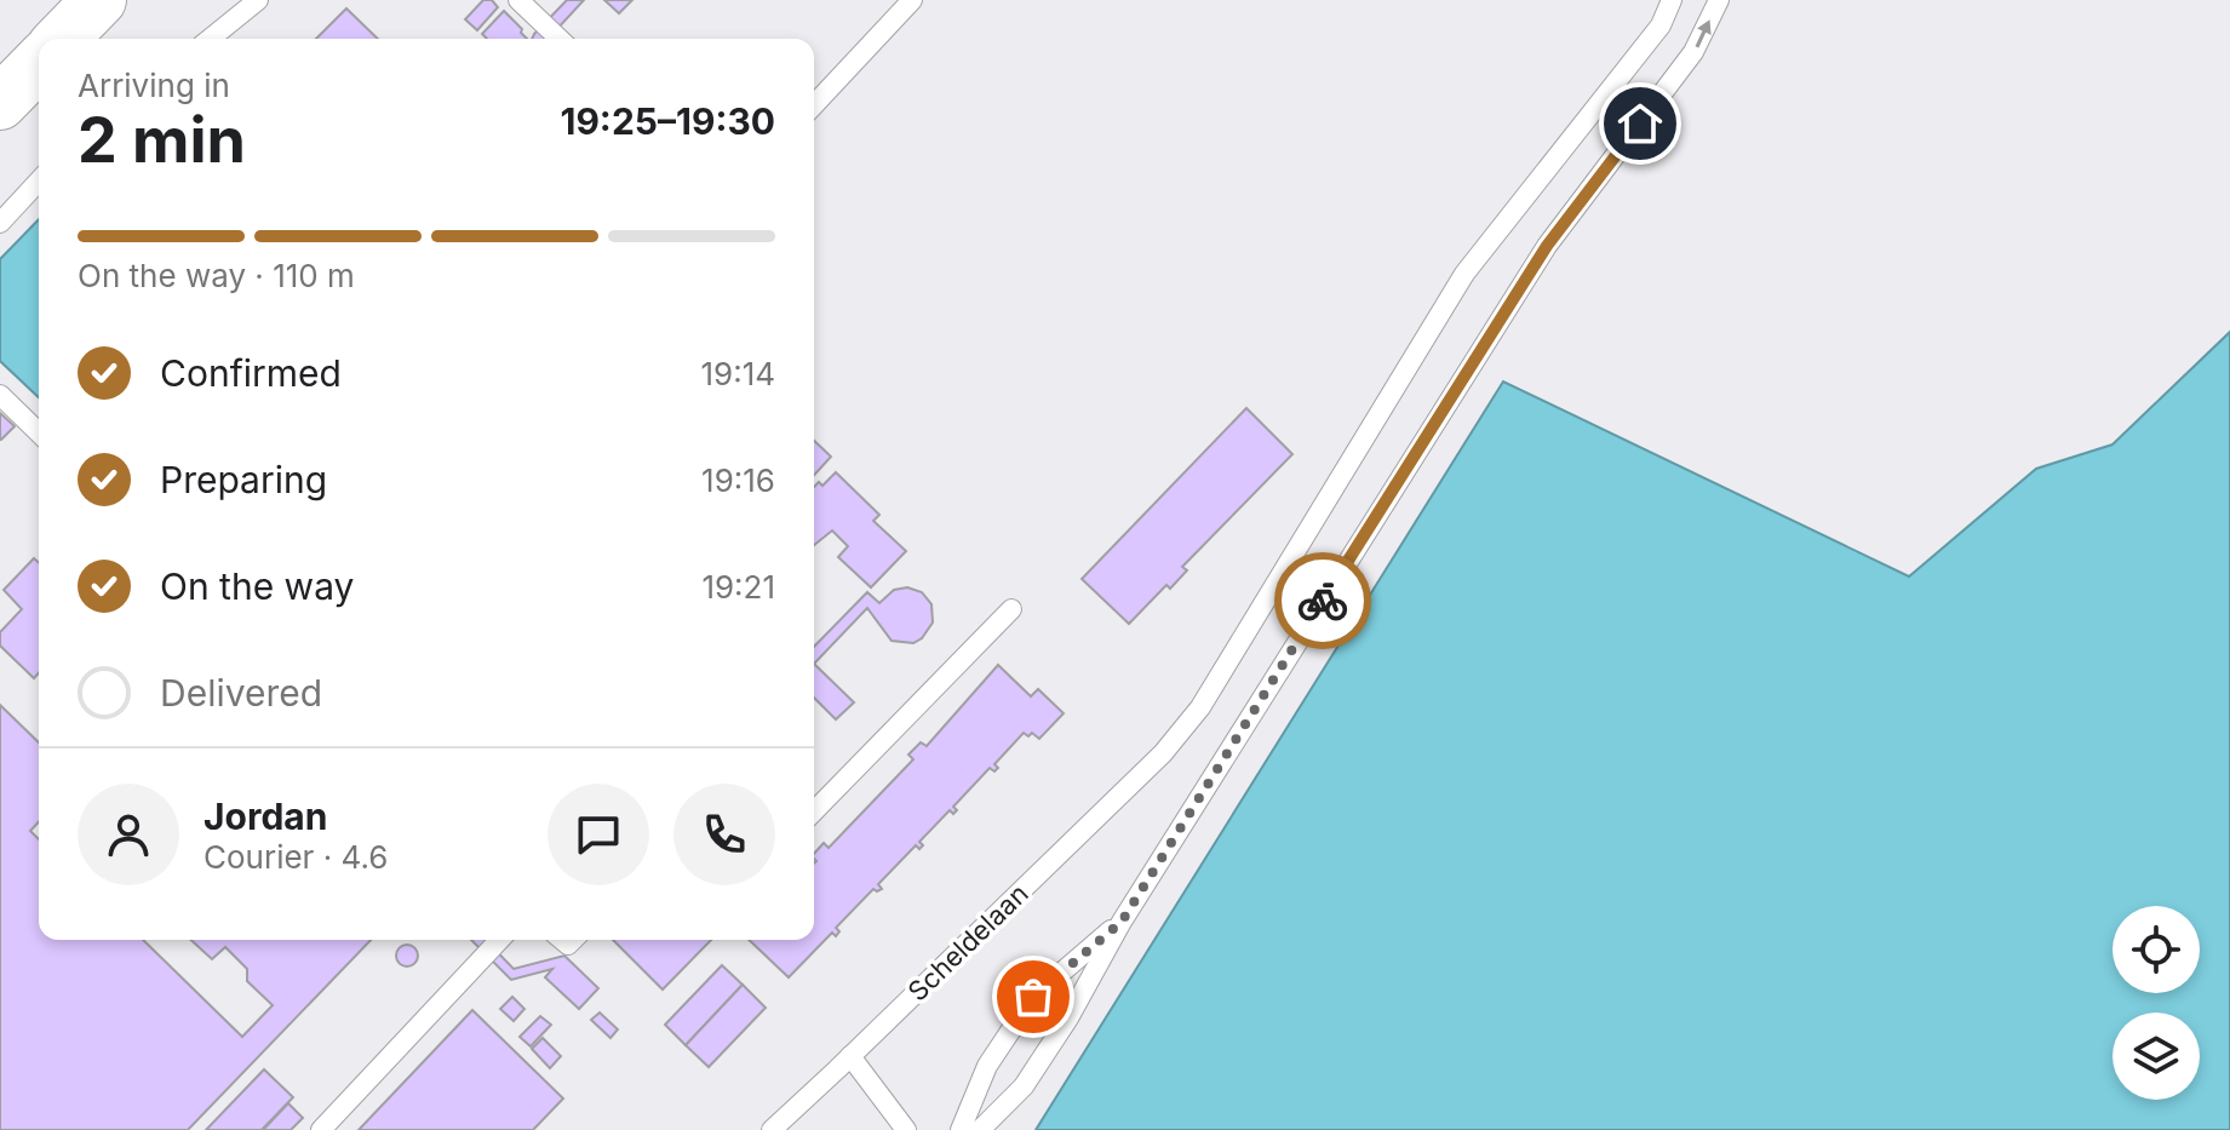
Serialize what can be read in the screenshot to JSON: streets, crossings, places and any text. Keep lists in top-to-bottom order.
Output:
{
  "streets": {
    "lane": ["Scheldelaan"]
  },
  "page": {
    "heading": ["2 min", "Arriving in", "19:25–19:30"],
    "panel": ["Jordan", "Courier · 4.6"],
    "bar": "On the way · 110 m",
    "list": [
      ["Confirmed", "19:14"],
      ["Preparing", "19:16"],
      ["On the way", "19:21"],
      "Delivered"
    ]
  }
}
